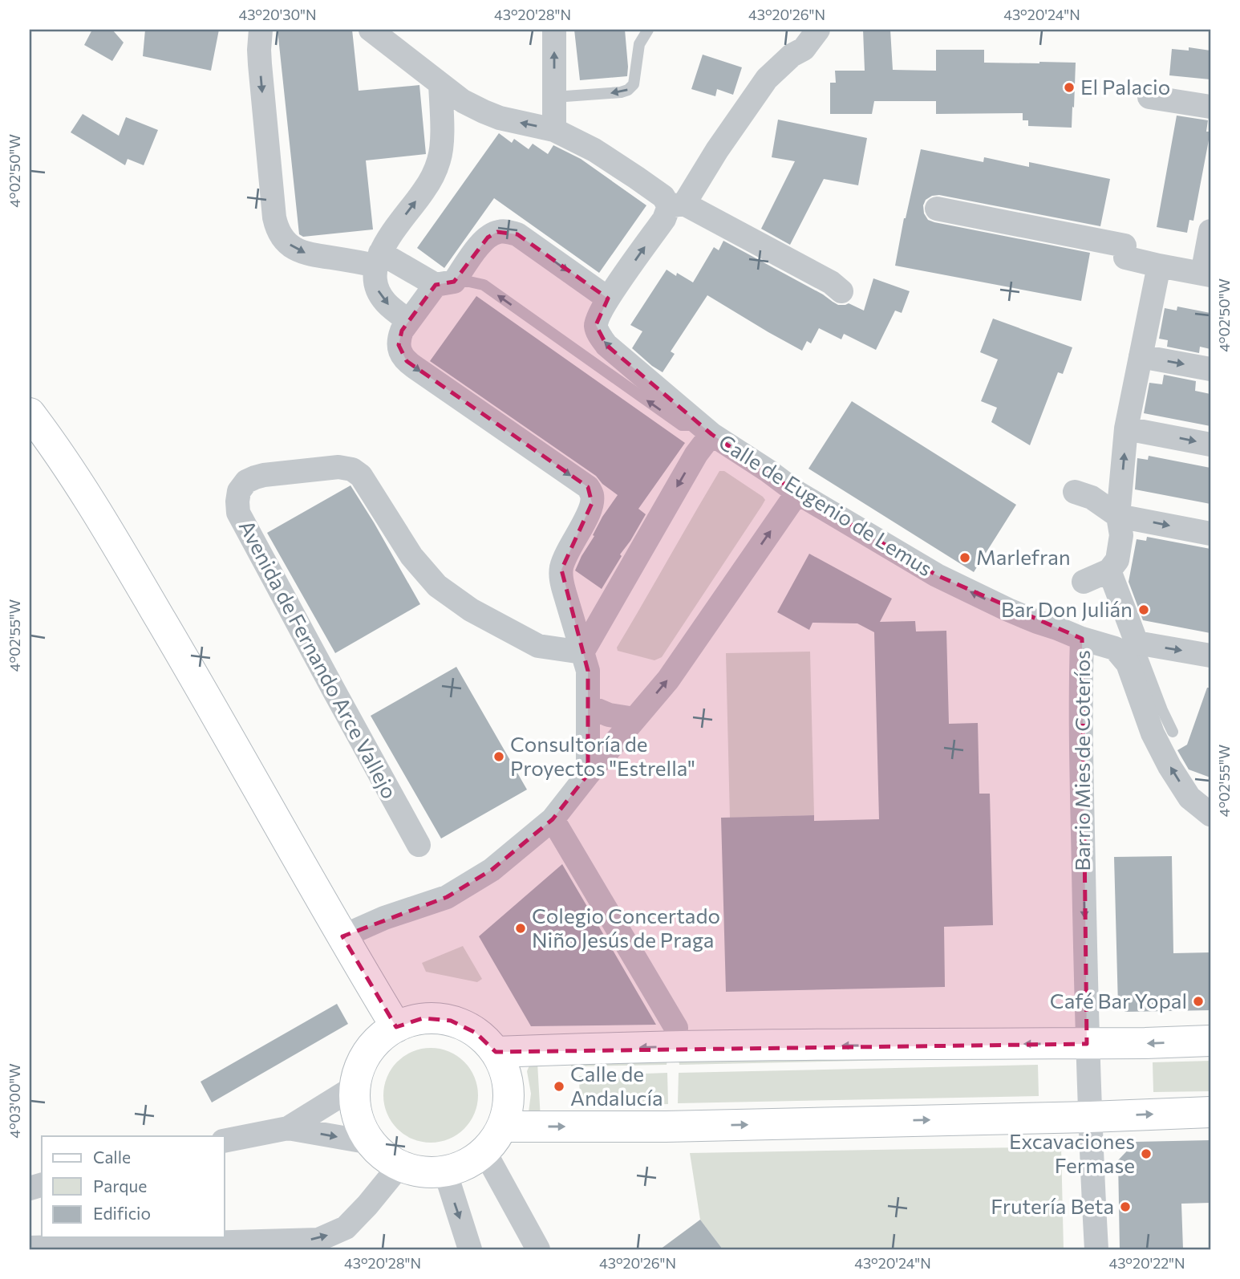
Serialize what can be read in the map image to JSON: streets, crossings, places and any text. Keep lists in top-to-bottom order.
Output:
{
  "streets": {
    "street": ["Calle de Eugenio de Lemus", "Avenida de Fernando Arce Vallejo", "Barrio Mies de Coteríos"]
  },
  "crossings": [
    ["Calle de Eugenio de Lemus", "Barrio Mies de Coteríos"]
  ],
  "places": [
    "El Palacio",
    "Marlefran",
    "Bar Don Julián",
    "Consultoría de Proyectos \"Estrella\"",
    "Colegio Concertado Niño Jesús de Praga",
    "Café Bar Yopal",
    "Calle de Andalucía",
    "Excavaciones Fermase",
    "Frutería Beta"
  ],
  "legend": ["Calle", "Parque", "Edificio"],
  "coordinates": [
    "43°20'30\"N",
    "43°20'28\"N",
    "43°20'26\"N",
    "43°20'24\"N",
    "4°02'50\"W",
    "4°02'55\"W",
    "4°03'00\"W",
    "43°20'22\"N"
  ]
}
